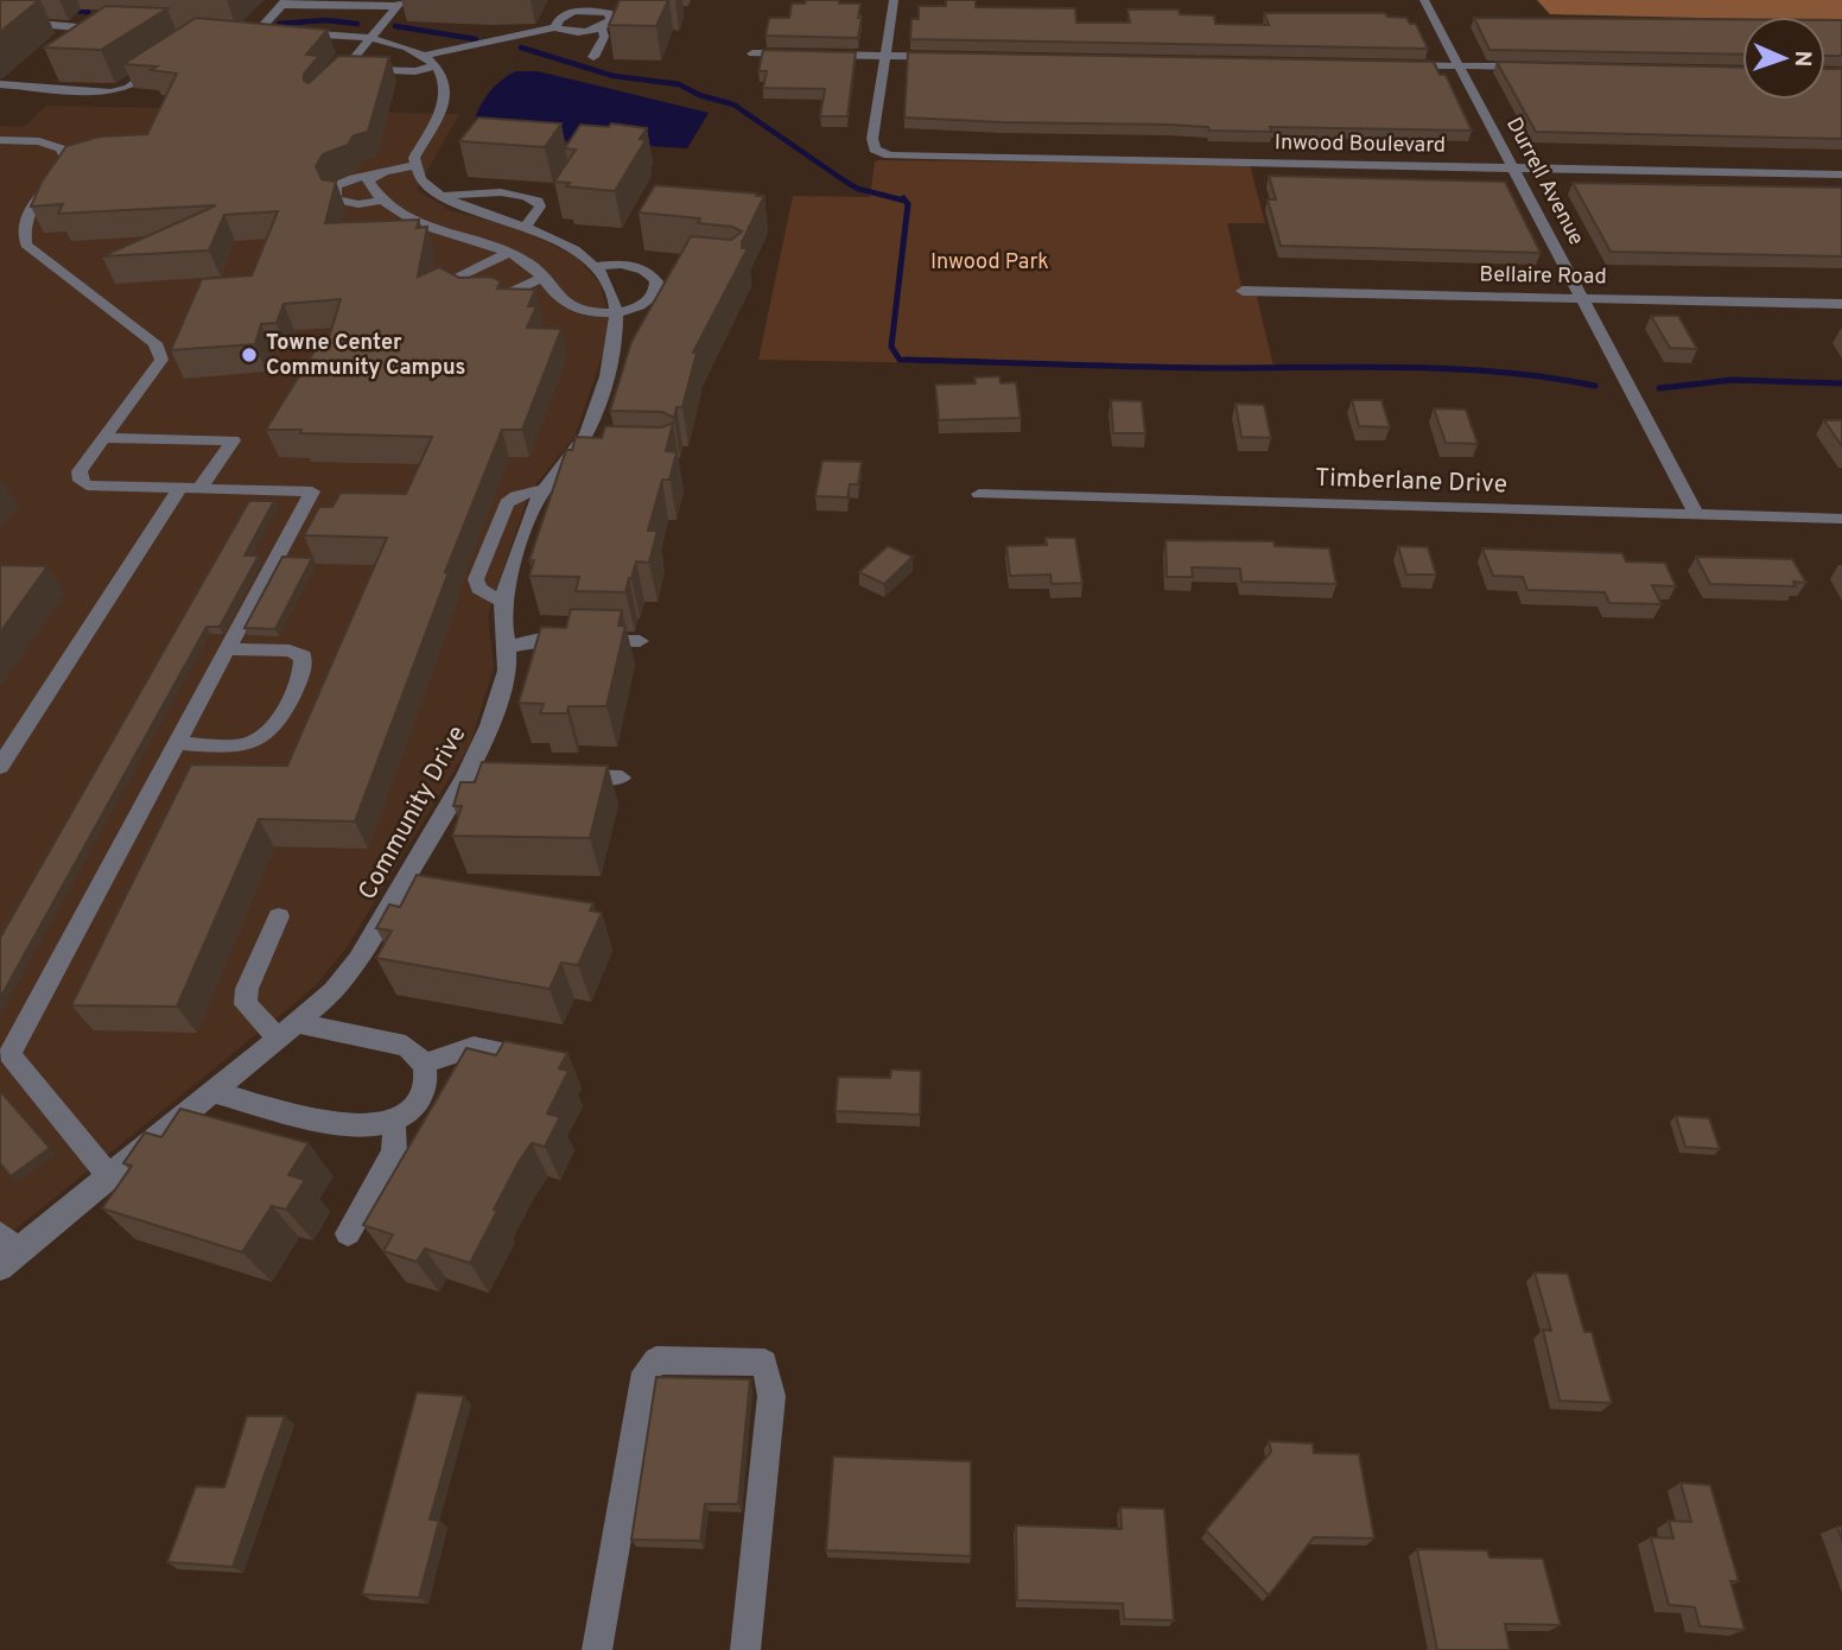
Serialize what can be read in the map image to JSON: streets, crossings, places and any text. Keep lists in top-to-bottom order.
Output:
{
  "streets": {
    "street": [
      "Inwood Boulevard",
      "Durrell Avenue",
      "Bellaire Road",
      "Timberlane Drive",
      "Community Drive"
    ]
  },
  "crossings": [
    ["Inwood Boulevard", "Durrell Avenue"],
    ["Durrell Avenue", "Bellaire Road"],
    ["Durrell Avenue", "Timberlane Drive"]
  ],
  "parks": ["Inwood Park"],
  "places": ["Towne Center Community Campus"],
  "north": "right"
}
